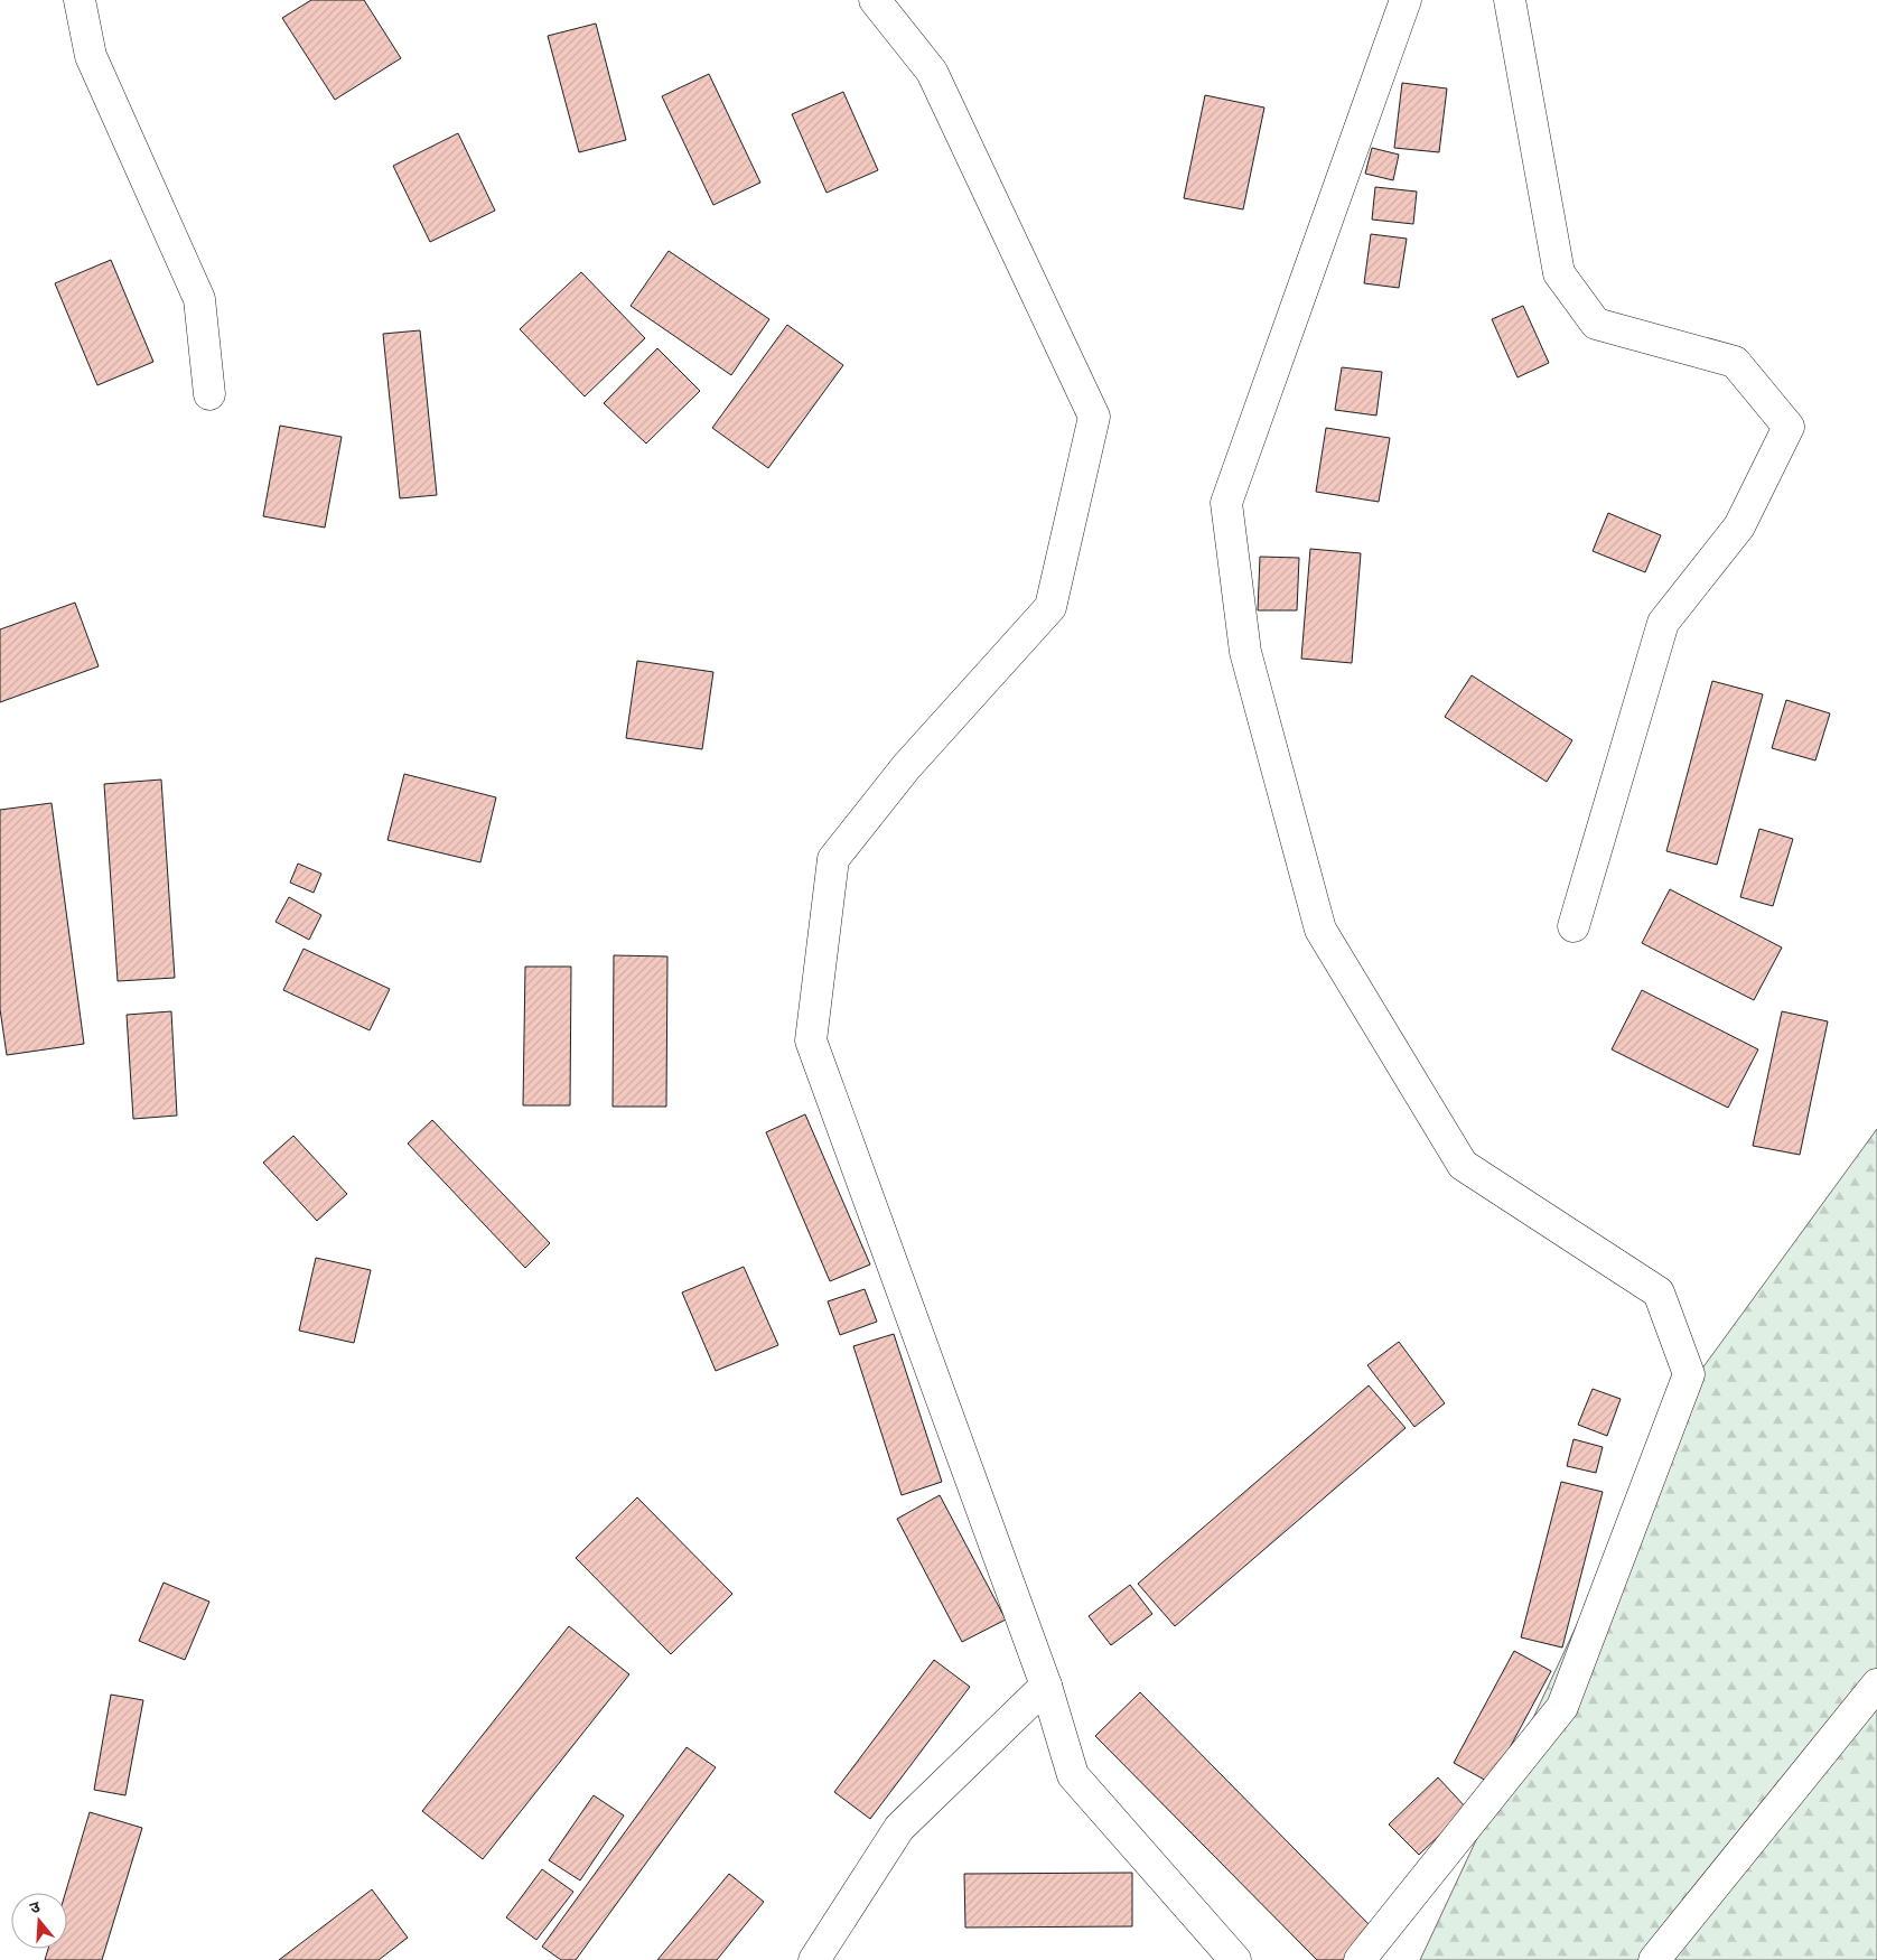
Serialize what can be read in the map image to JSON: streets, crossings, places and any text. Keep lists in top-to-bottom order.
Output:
{
  "north": "top"
}
